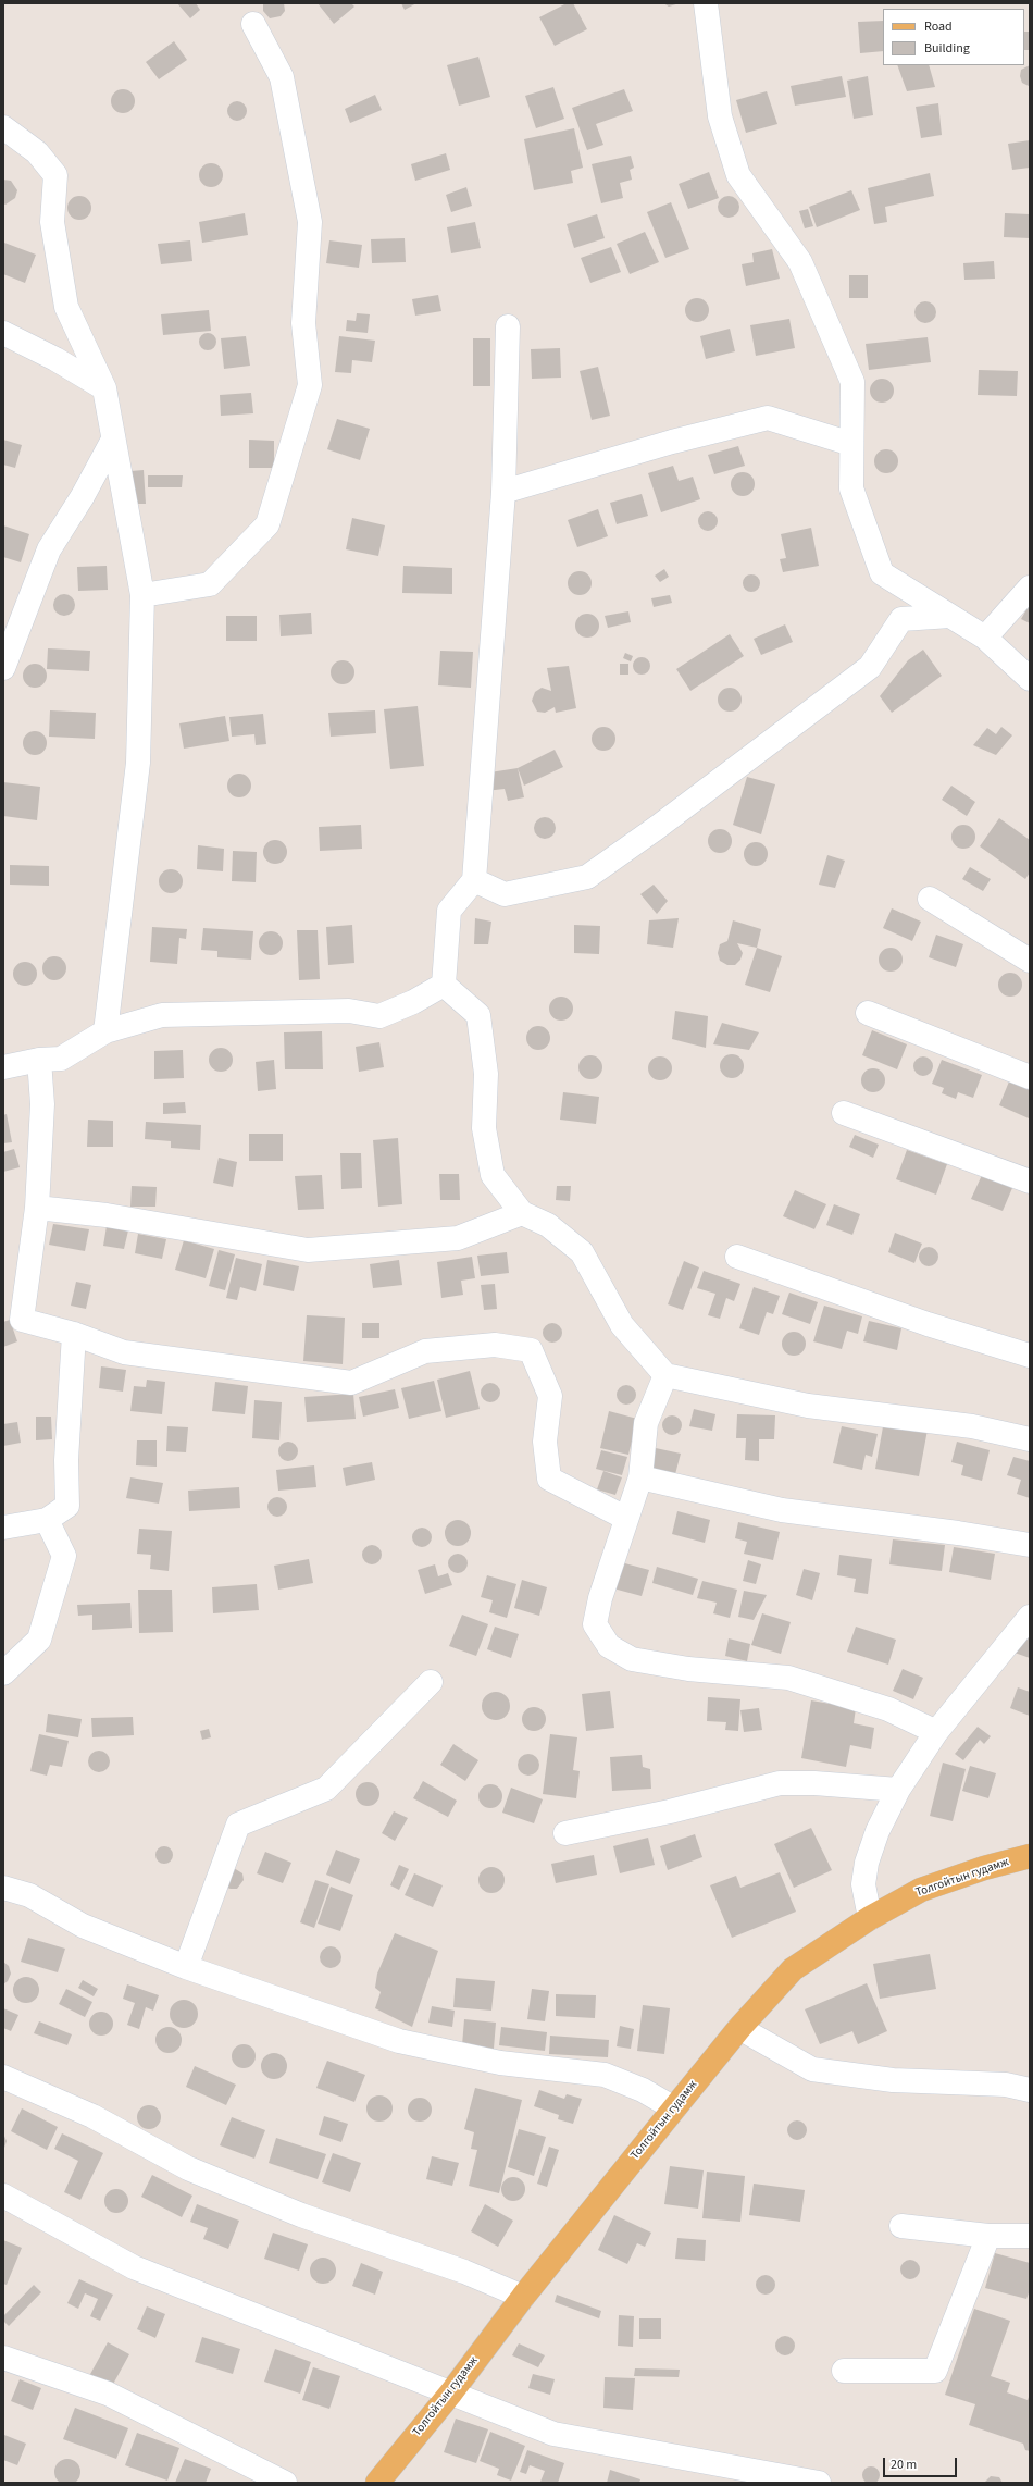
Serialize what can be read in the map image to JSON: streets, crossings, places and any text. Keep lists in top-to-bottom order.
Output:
{
  "streets": {
    "main road": ["Толгойтын гудамж"]
  },
  "legend": ["Road", "Building"],
  "scale_bar": "20 m"
}
